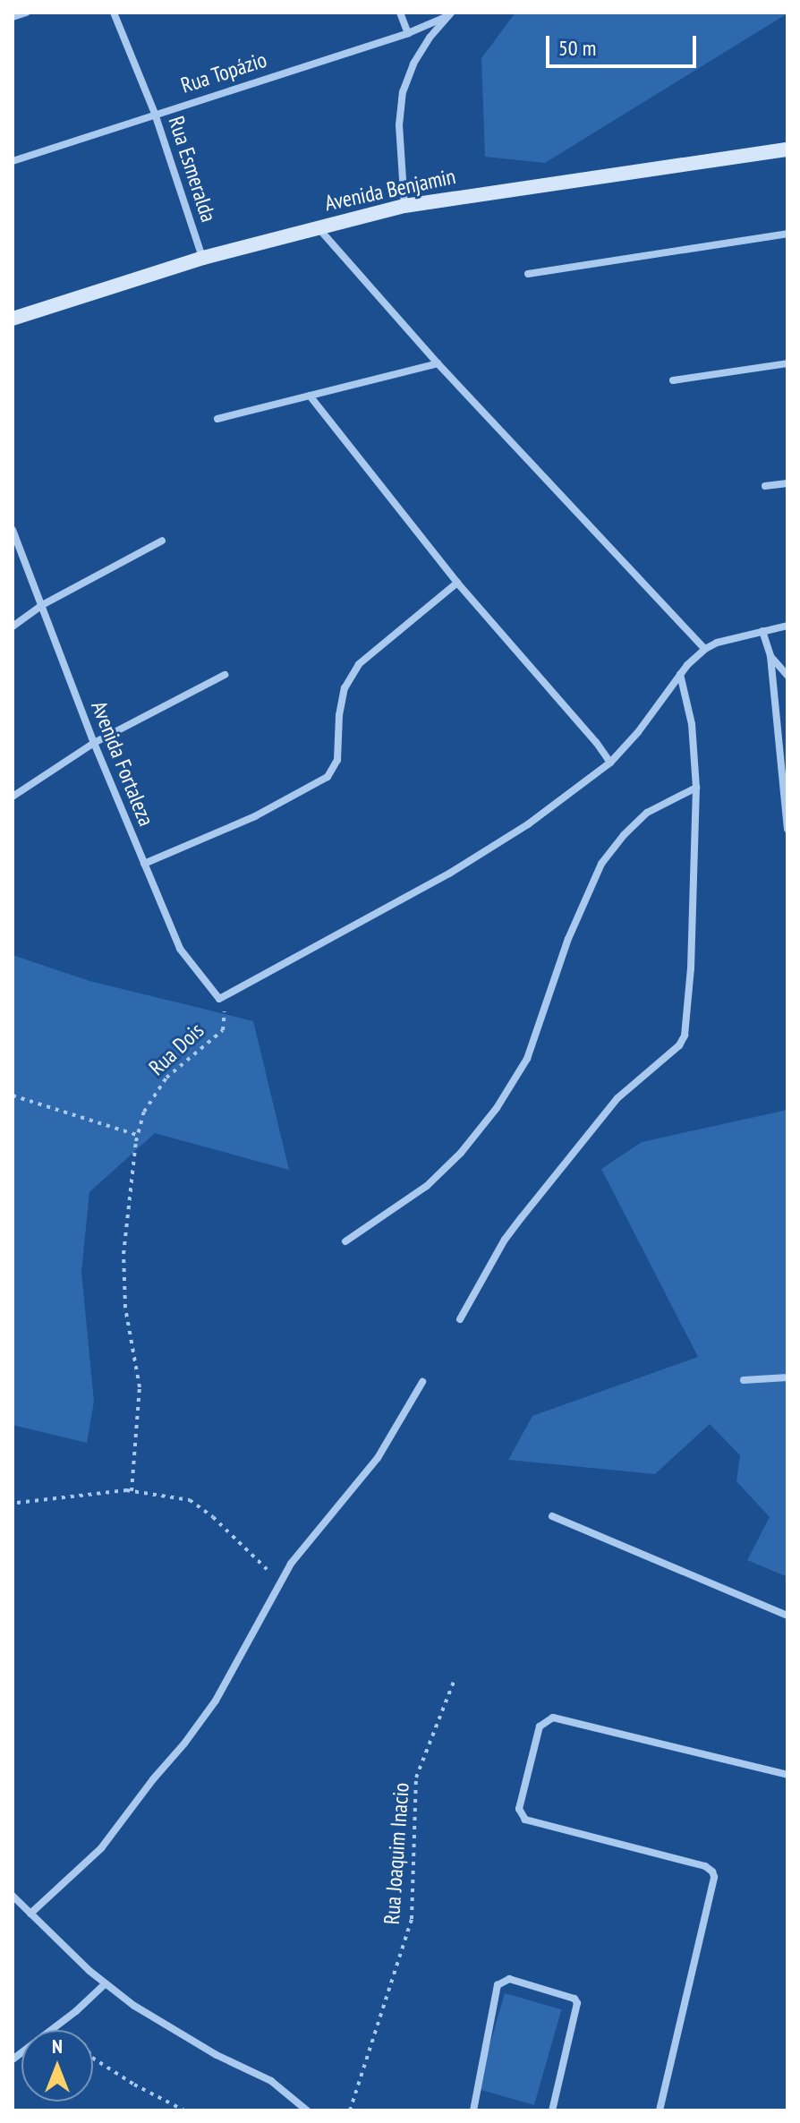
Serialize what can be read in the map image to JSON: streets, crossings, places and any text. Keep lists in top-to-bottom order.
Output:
{
  "streets": {
    "street": [
      "Rua Topázio",
      "Rua Esmeralda",
      "Avenida Benjamin",
      "Avenida Fortaleza"
    ],
    "path": ["Rua Dois", "Rua Joaquim Inacio"]
  },
  "crossings": [
    ["Rua Topázio", "Rua Esmeralda"],
    ["Rua Esmeralda", "Avenida Benjamin"],
    ["Avenida Fortaleza", "Rua Dois"]
  ],
  "scale_bar": "50 m",
  "north": "top"
}
